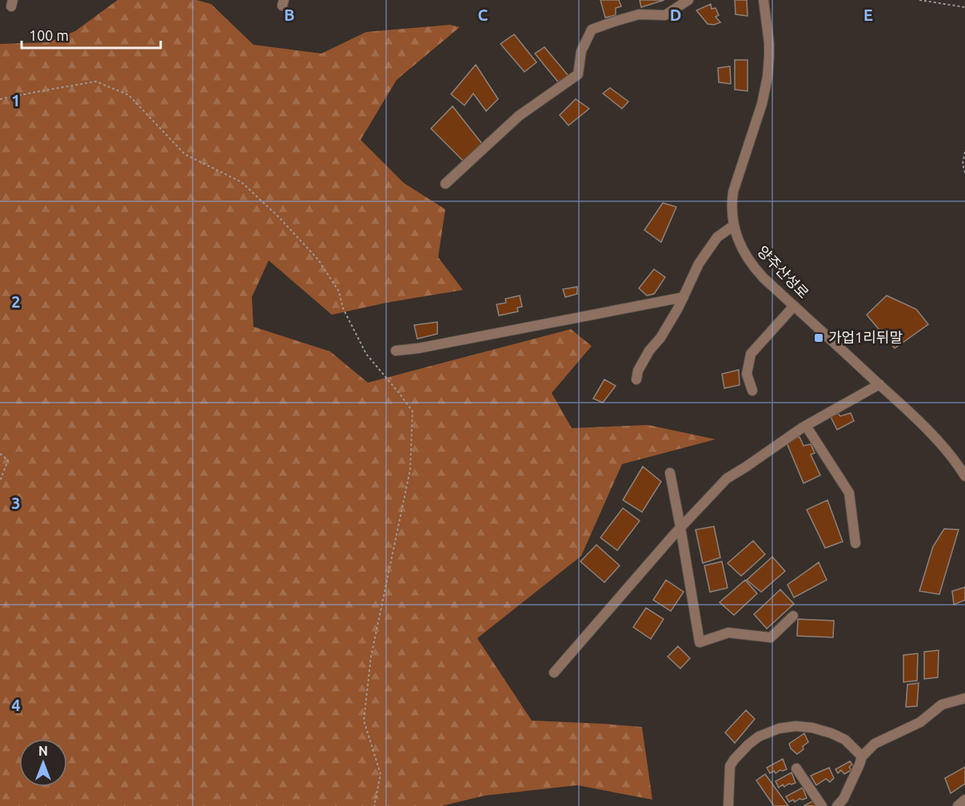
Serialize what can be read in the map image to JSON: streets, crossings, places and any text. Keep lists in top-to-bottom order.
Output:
{
  "streets": {
    "street": ["양주산성로"]
  },
  "places": {
    "transit": ["가업1리뒤말"]
  },
  "scale_bar": "100 m",
  "north": "top",
  "grid": {
    "columns": [
      "B",
      "C",
      "D",
      "E"
    ],
    "rows": [
      "1",
      "2",
      "3",
      "4"
    ]
  }
}
